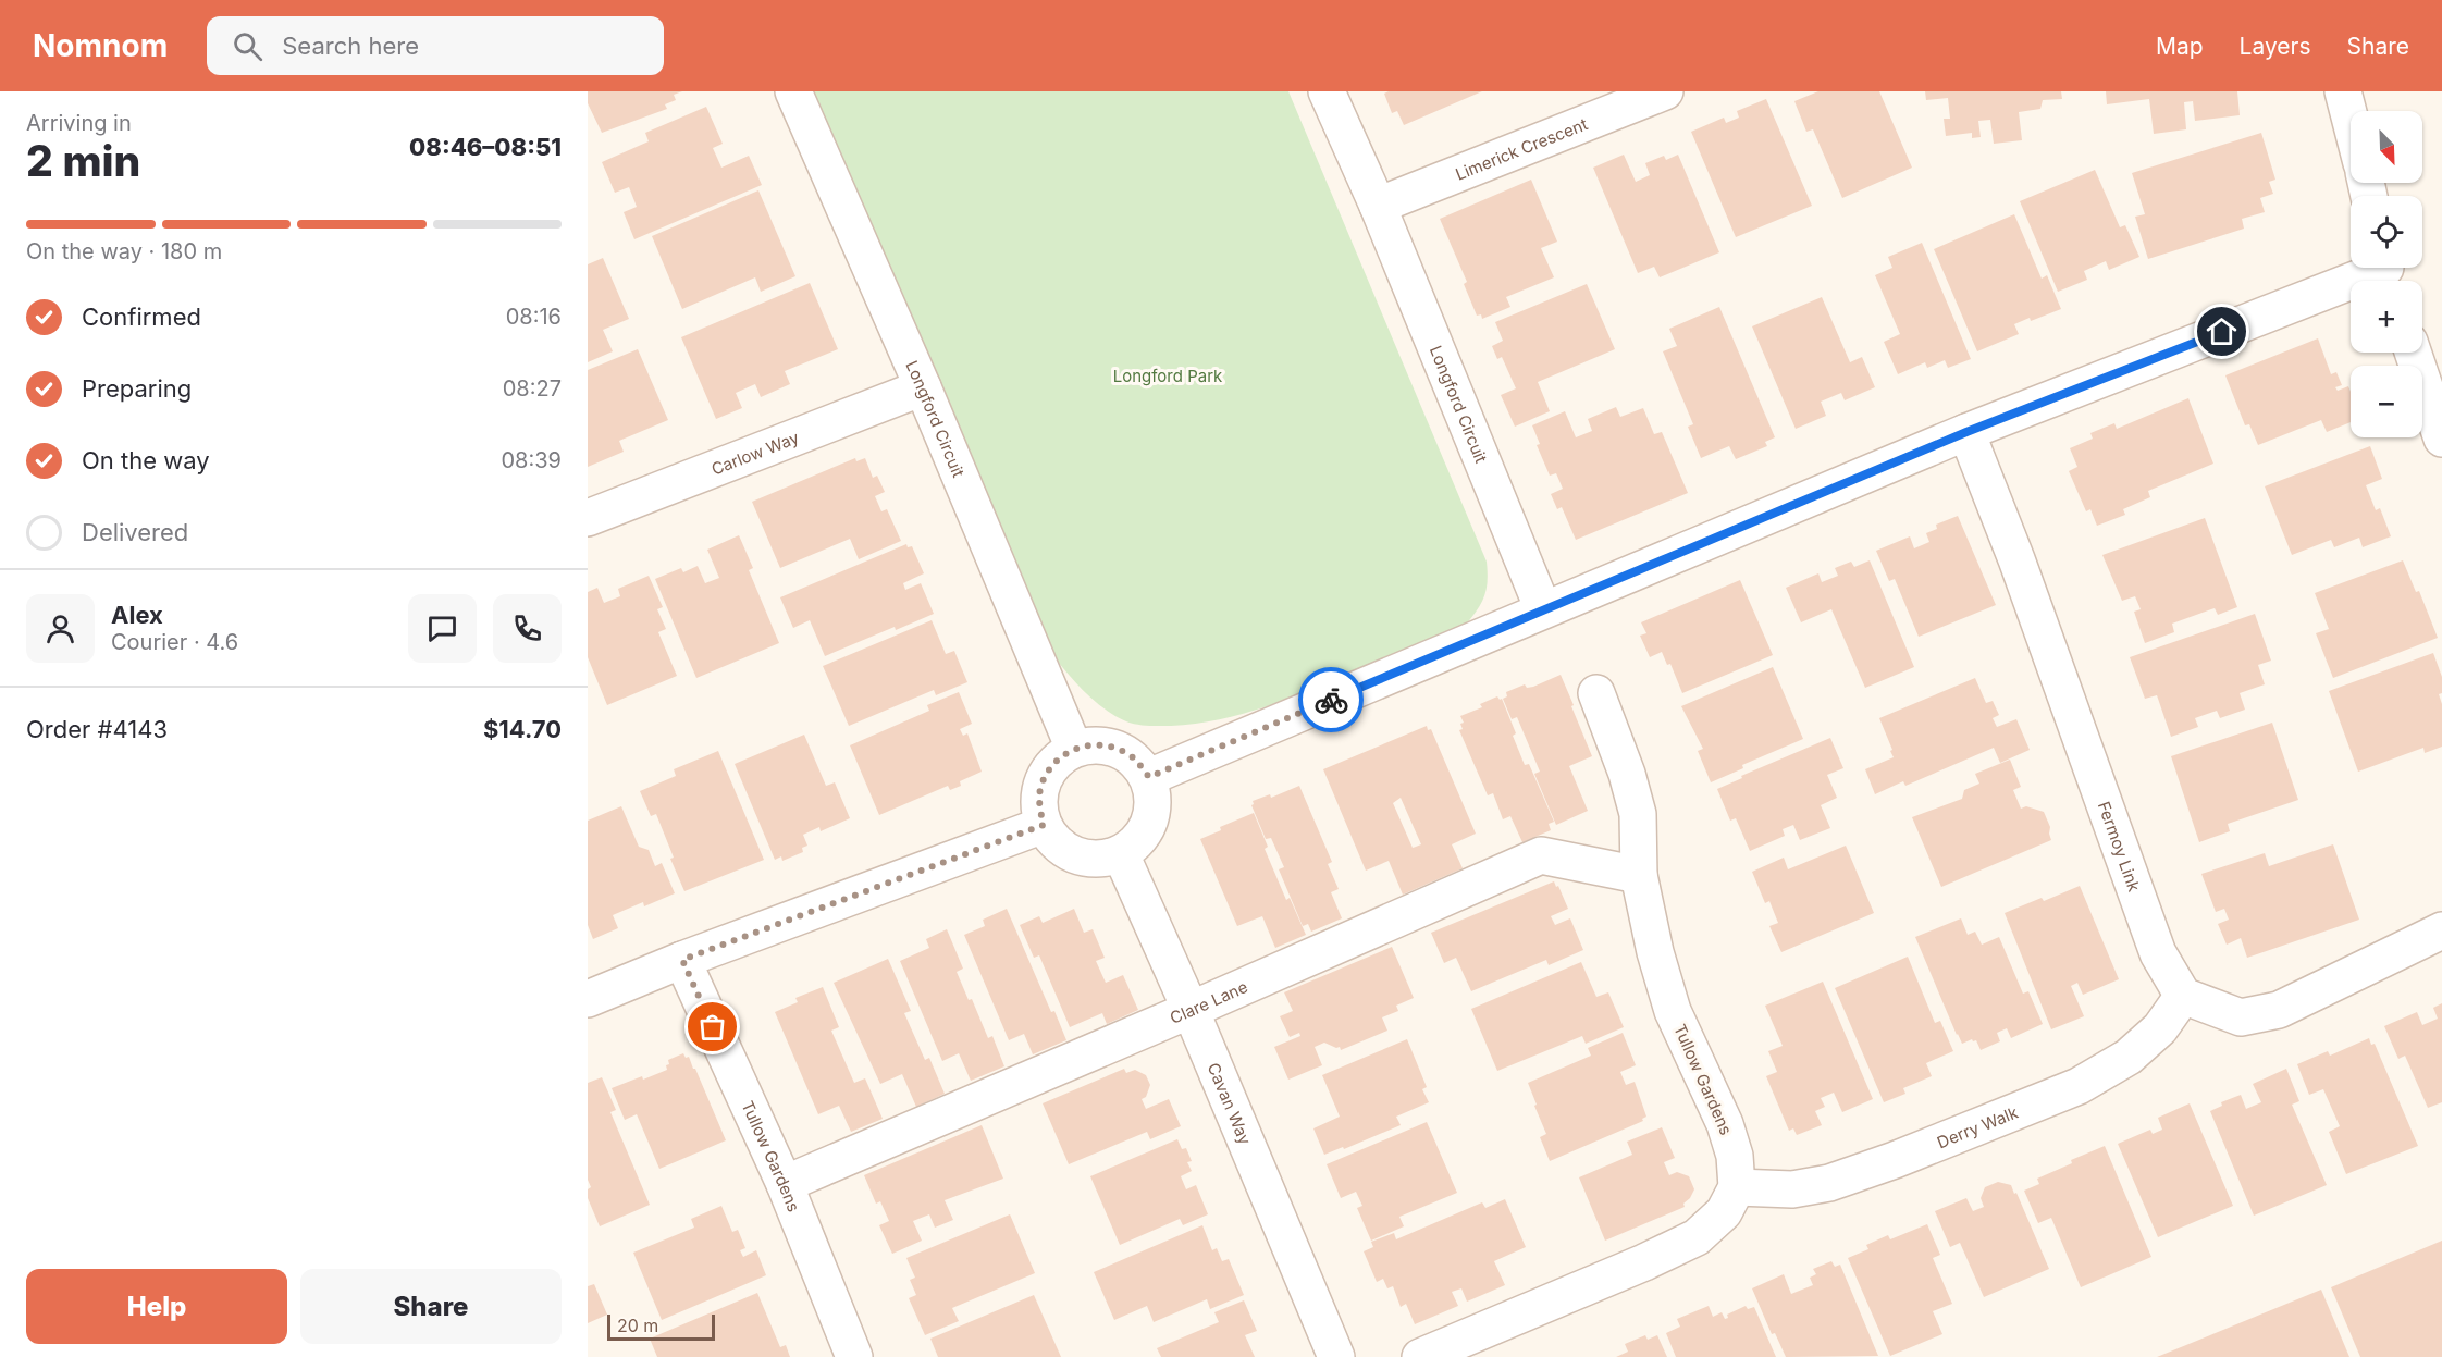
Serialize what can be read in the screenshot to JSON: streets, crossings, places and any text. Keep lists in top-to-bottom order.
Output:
{
  "streets": {
    "street": [
      "Limerick Crescent",
      "Longford Circuit",
      "Carlow Way",
      "Fermoy Link",
      "Clare Lane",
      "Tullow Gardens",
      "Cavan Way",
      "Derry Walk"
    ]
  },
  "crossings": [
    ["Limerick Crescent", "Longford Circuit"],
    ["Longford Circuit", "Carlow Way"],
    ["Longford Circuit", "Cavan Way"],
    ["Fermoy Link", "Derry Walk"],
    ["Clare Lane", "Tullow Gardens"],
    ["Clare Lane", "Cavan Way"],
    ["Tullow Gardens", "Derry Walk"]
  ],
  "parks": ["Longford Park"],
  "scale_bar": "20 m",
  "north": "bottom right",
  "page": {
    "header": "Nomnom",
    "search": "Search here",
    "nav": ["Map", "Layers", "Share"],
    "heading": ["2 min", "Arriving in", "08:46–08:51"],
    "panel": [
      "Alex",
      "Courier · 4.6",
      "Order #4143",
      "$14.70"
    ],
    "map_buttons": ["+", "−"],
    "bar": "On the way · 180 m",
    "list": [
      ["Confirmed", "08:16"],
      ["Preparing", "08:27"],
      ["On the way", "08:39"],
      "Delivered"
    ],
    "buttons": ["Help", "Share"],
    "scale": "20 m"
  }
}
